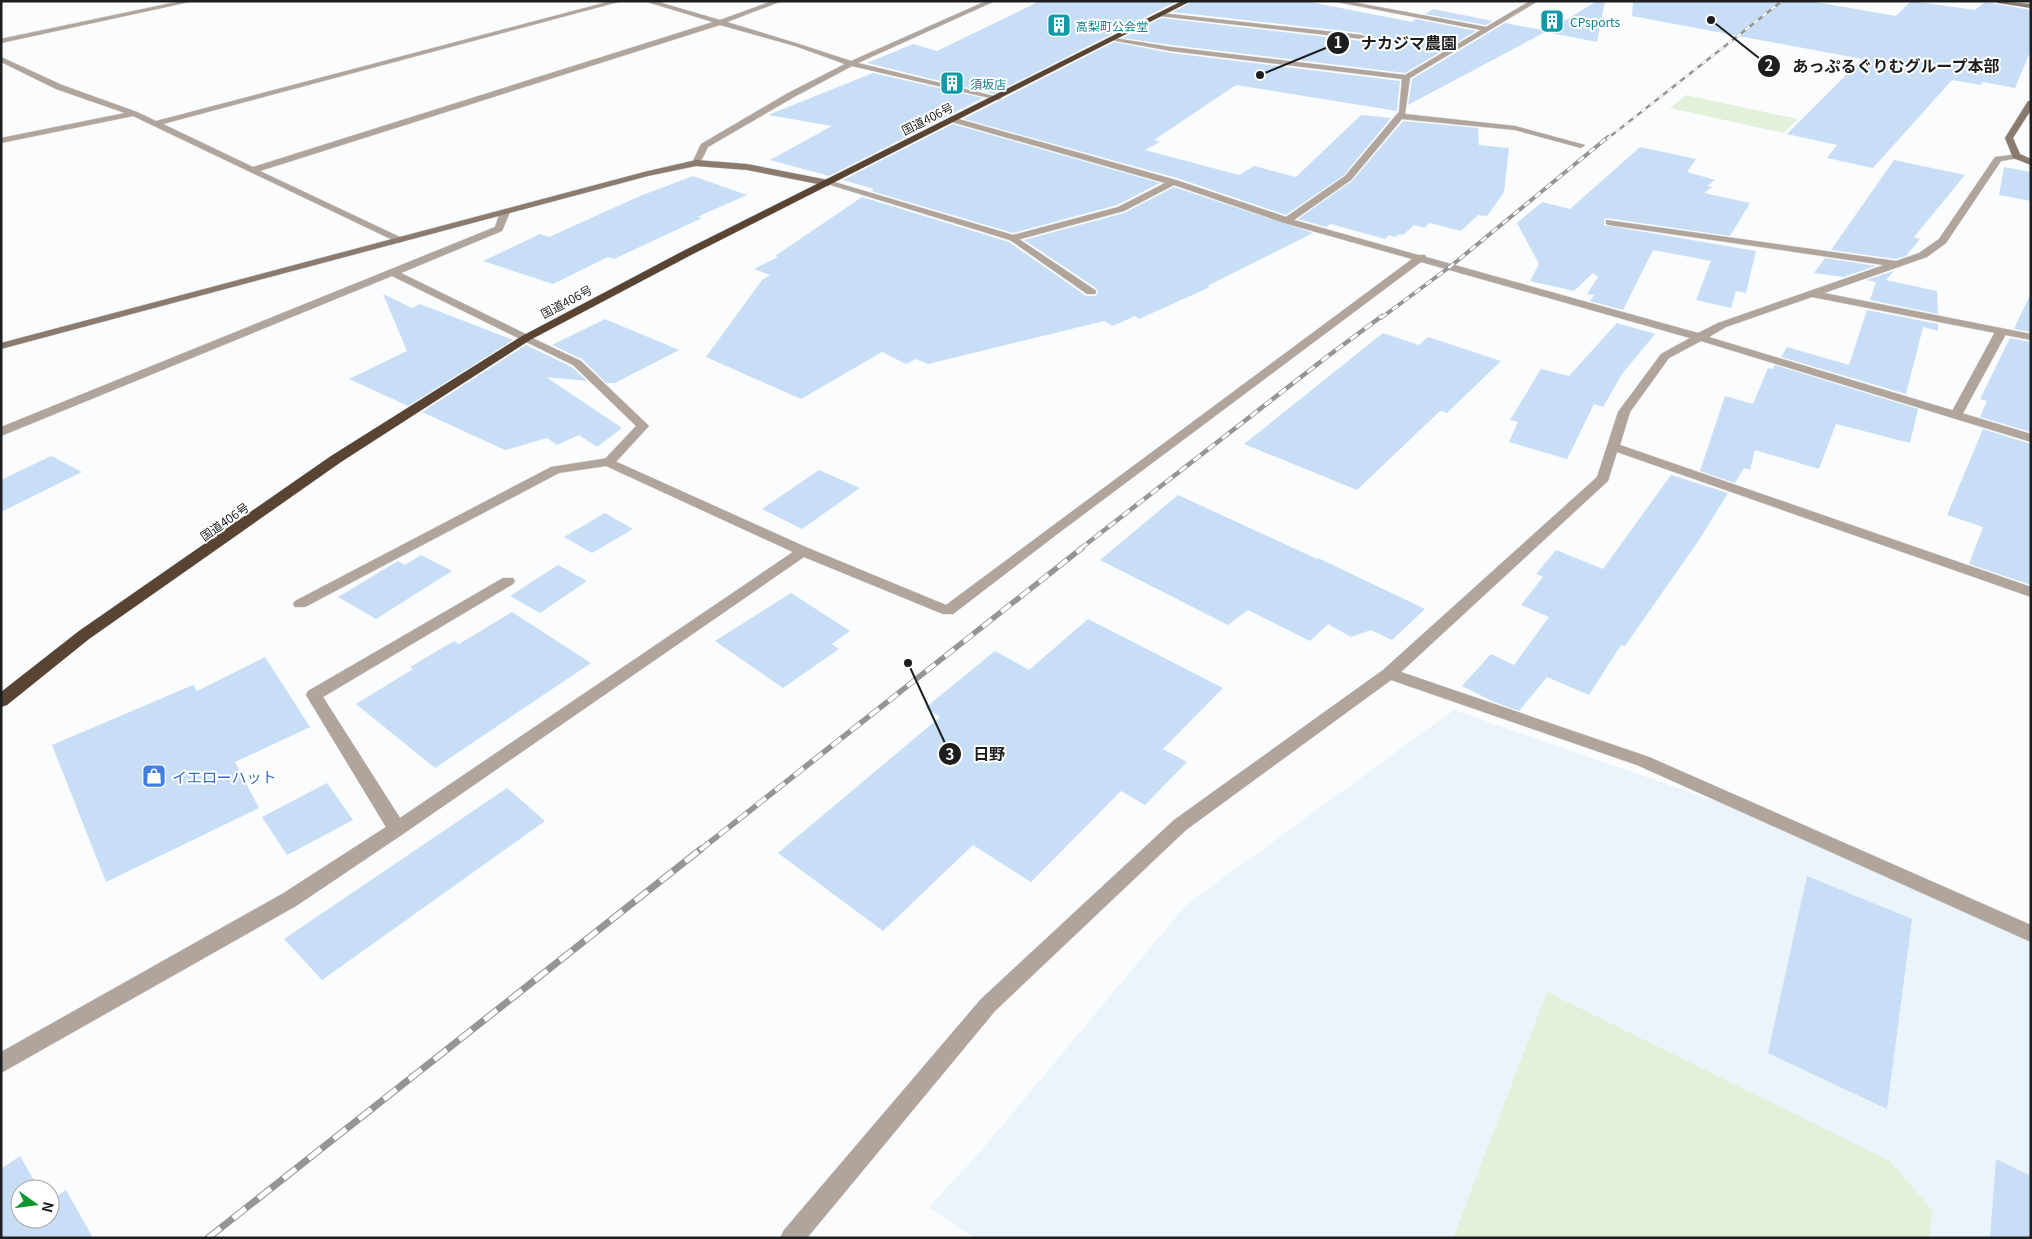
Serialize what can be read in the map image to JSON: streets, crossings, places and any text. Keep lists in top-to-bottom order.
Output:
{
  "streets": {
    "highway": ["国道406号"]
  },
  "places": {
    "other": ["あっぷるぐりむグループ本部", "ナカジマ農園", "日野"],
    "building": ["CPsports", "高梨町公会堂", "須坂店"],
    "shop": ["イエローハット"]
  },
  "north": "right"
}
